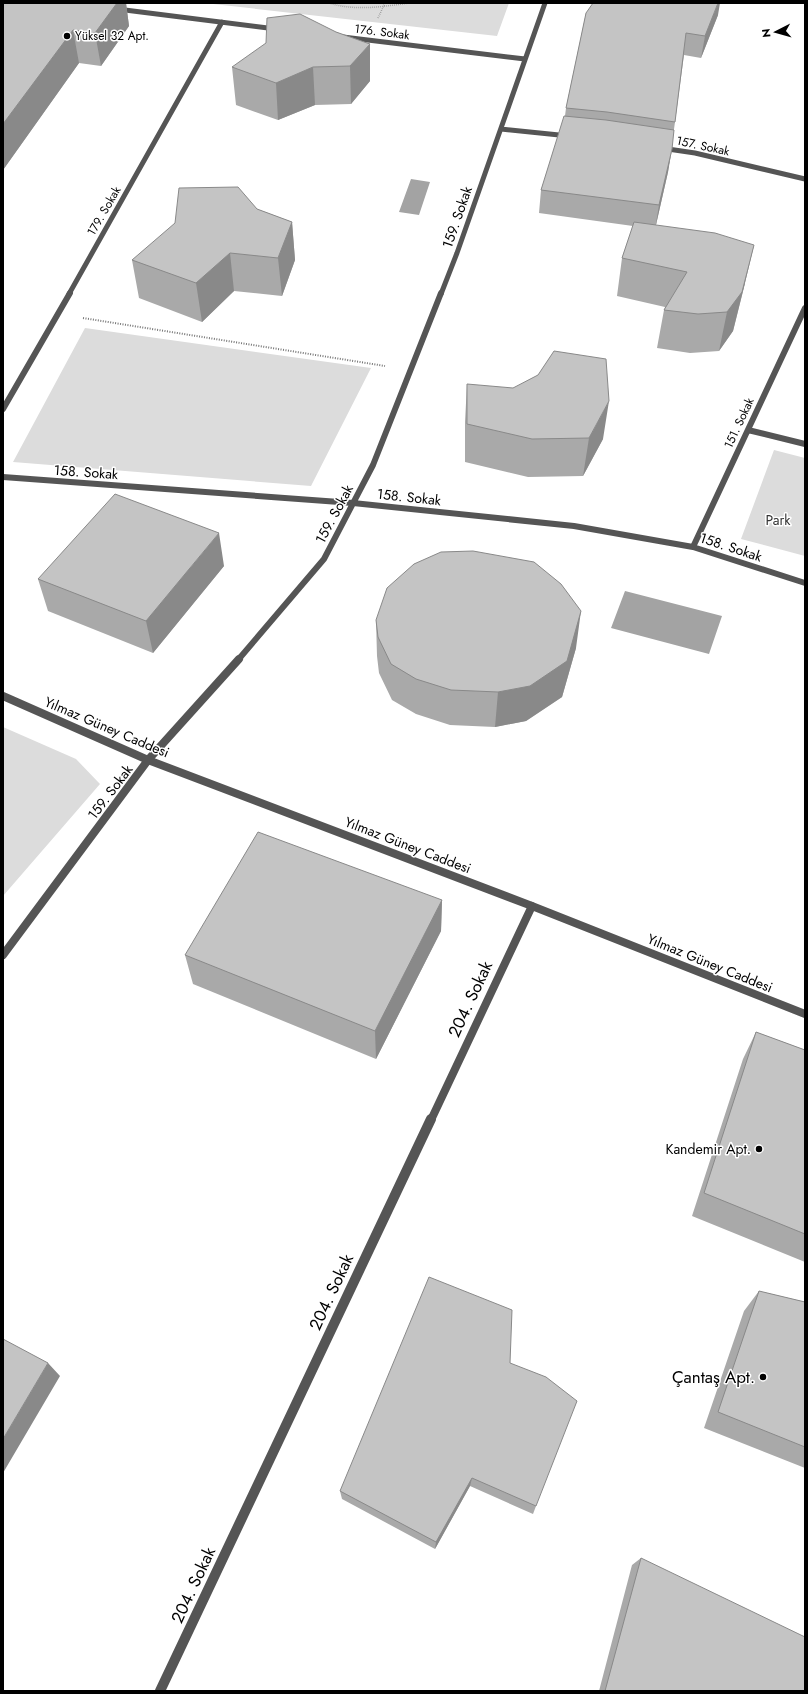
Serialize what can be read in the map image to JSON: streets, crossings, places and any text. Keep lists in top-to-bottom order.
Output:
{
  "streets": {
    "street": [
      "176. Sokak",
      "157. Sokak",
      "179. Sokak",
      "159. Sokak",
      "151. Sokak",
      "158. Sokak",
      "Yılmaz Güney Caddesi",
      "204. Sokak"
    ]
  },
  "crossings": [
    ["176. Sokak", "159. Sokak"],
    ["159. Sokak", "158. Sokak"],
    ["159. Sokak", "Yılmaz Güney Caddesi"],
    ["151. Sokak", "158. Sokak"],
    ["Yılmaz Güney Caddesi", "204. Sokak"]
  ],
  "parks": ["Park"],
  "places": ["Yüksel 32 Apt.", "Kandemir Apt.", "Çantaş Apt."],
  "north": "left"
}
